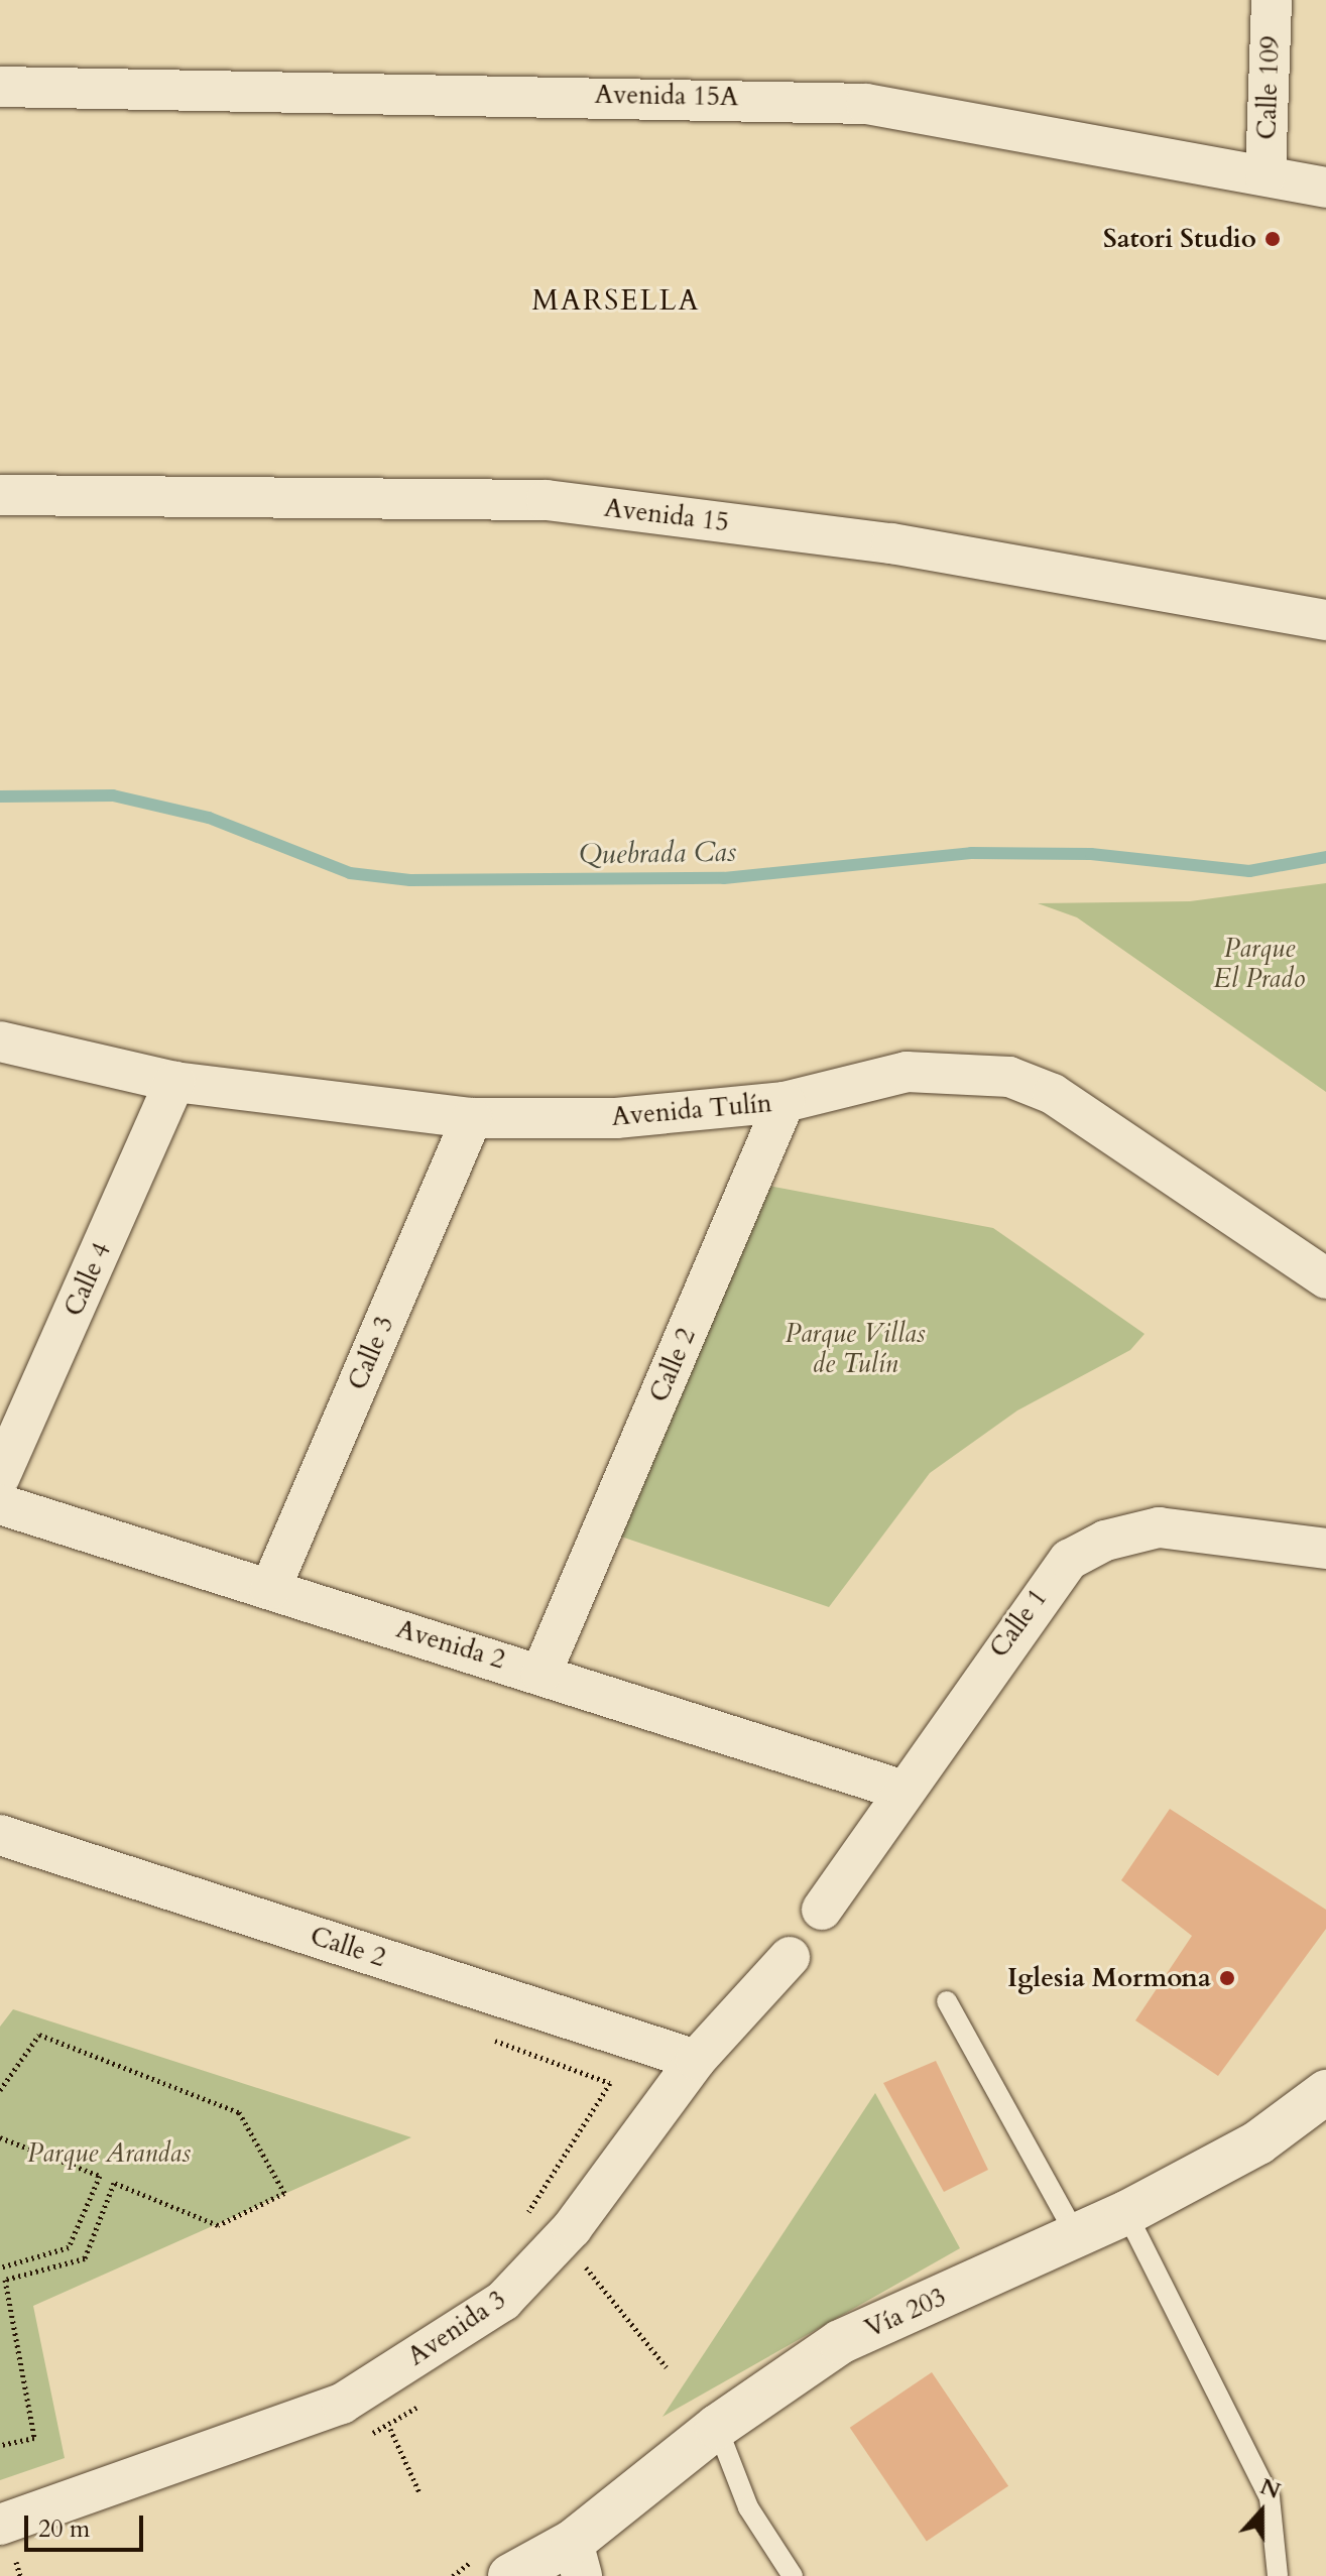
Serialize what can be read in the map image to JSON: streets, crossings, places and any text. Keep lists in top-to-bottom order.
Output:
{
  "streets": {
    "main road": ["Vía 203"],
    "street": [
      "Calle 109",
      "Avenida 15A",
      "Avenida 15",
      "Avenida Tulín",
      "Calle 4",
      "Calle 3",
      "Calle 2",
      "Calle 1",
      "Avenida 2",
      "Avenida 3"
    ]
  },
  "crossings": [
    ["Calle 109", "Avenida 15A"],
    ["Avenida Tulín", "Calle 4"],
    ["Avenida Tulín", "Calle 3"],
    ["Avenida Tulín", "Calle 2"],
    ["Calle 3", "Avenida 2"],
    ["Calle 2", "Avenida 2"],
    ["Calle 2", "Avenida 3"],
    ["Calle 1", "Avenida 2"]
  ],
  "districts": ["MARSELLA"],
  "water": ["Quebrada Cas"],
  "parks": ["Parque El Prado", "Parque Villas de Tulín", "Parque Arandas"],
  "places": ["Satori Studio", "Iglesia Mormona"],
  "scale_bar": "20 m",
  "north": "top"
}
